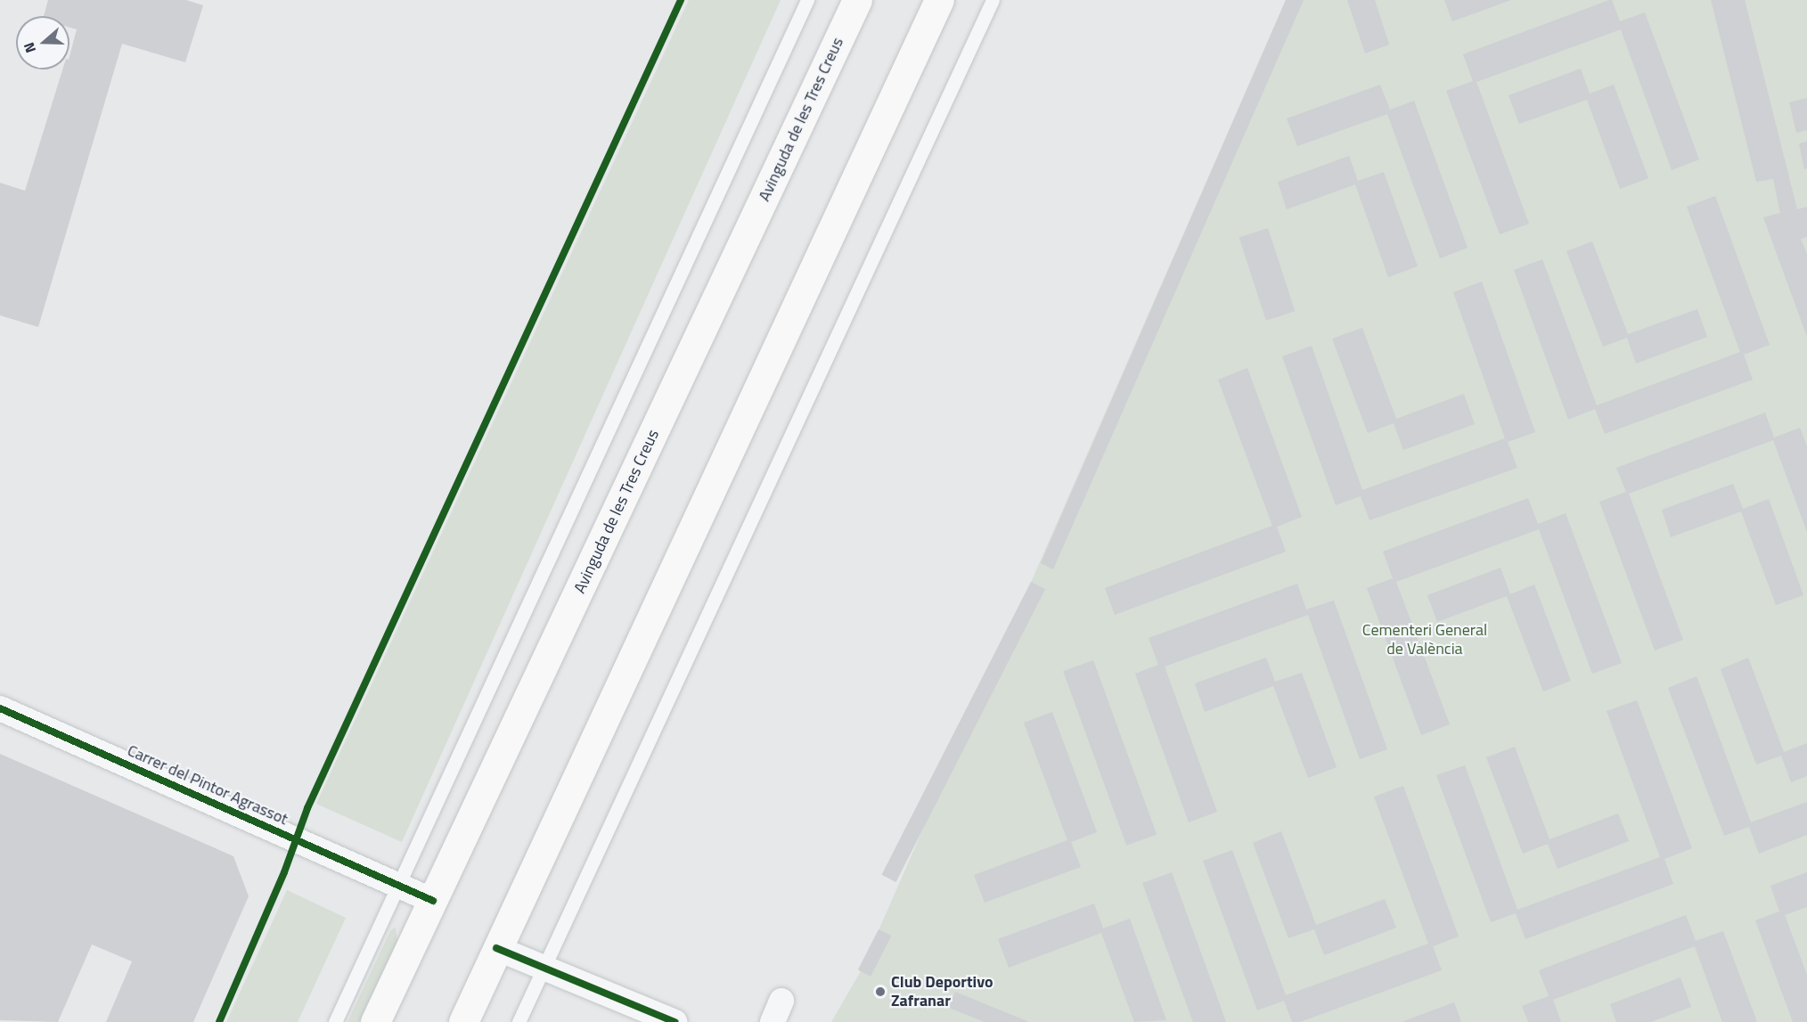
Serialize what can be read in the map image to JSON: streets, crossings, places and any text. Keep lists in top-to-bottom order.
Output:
{
  "streets": {
    "main road": ["Avinguda de les Tres Creus"],
    "street": ["Carrer del Pintor Agrassot"]
  },
  "crossings": [
    ["Avinguda de les Tres Creus", "Carrer del Pintor Agrassot"]
  ],
  "parks": ["Cementeri General de València"],
  "places": ["Club Deportivo Zafranar"],
  "north": "left"
}
